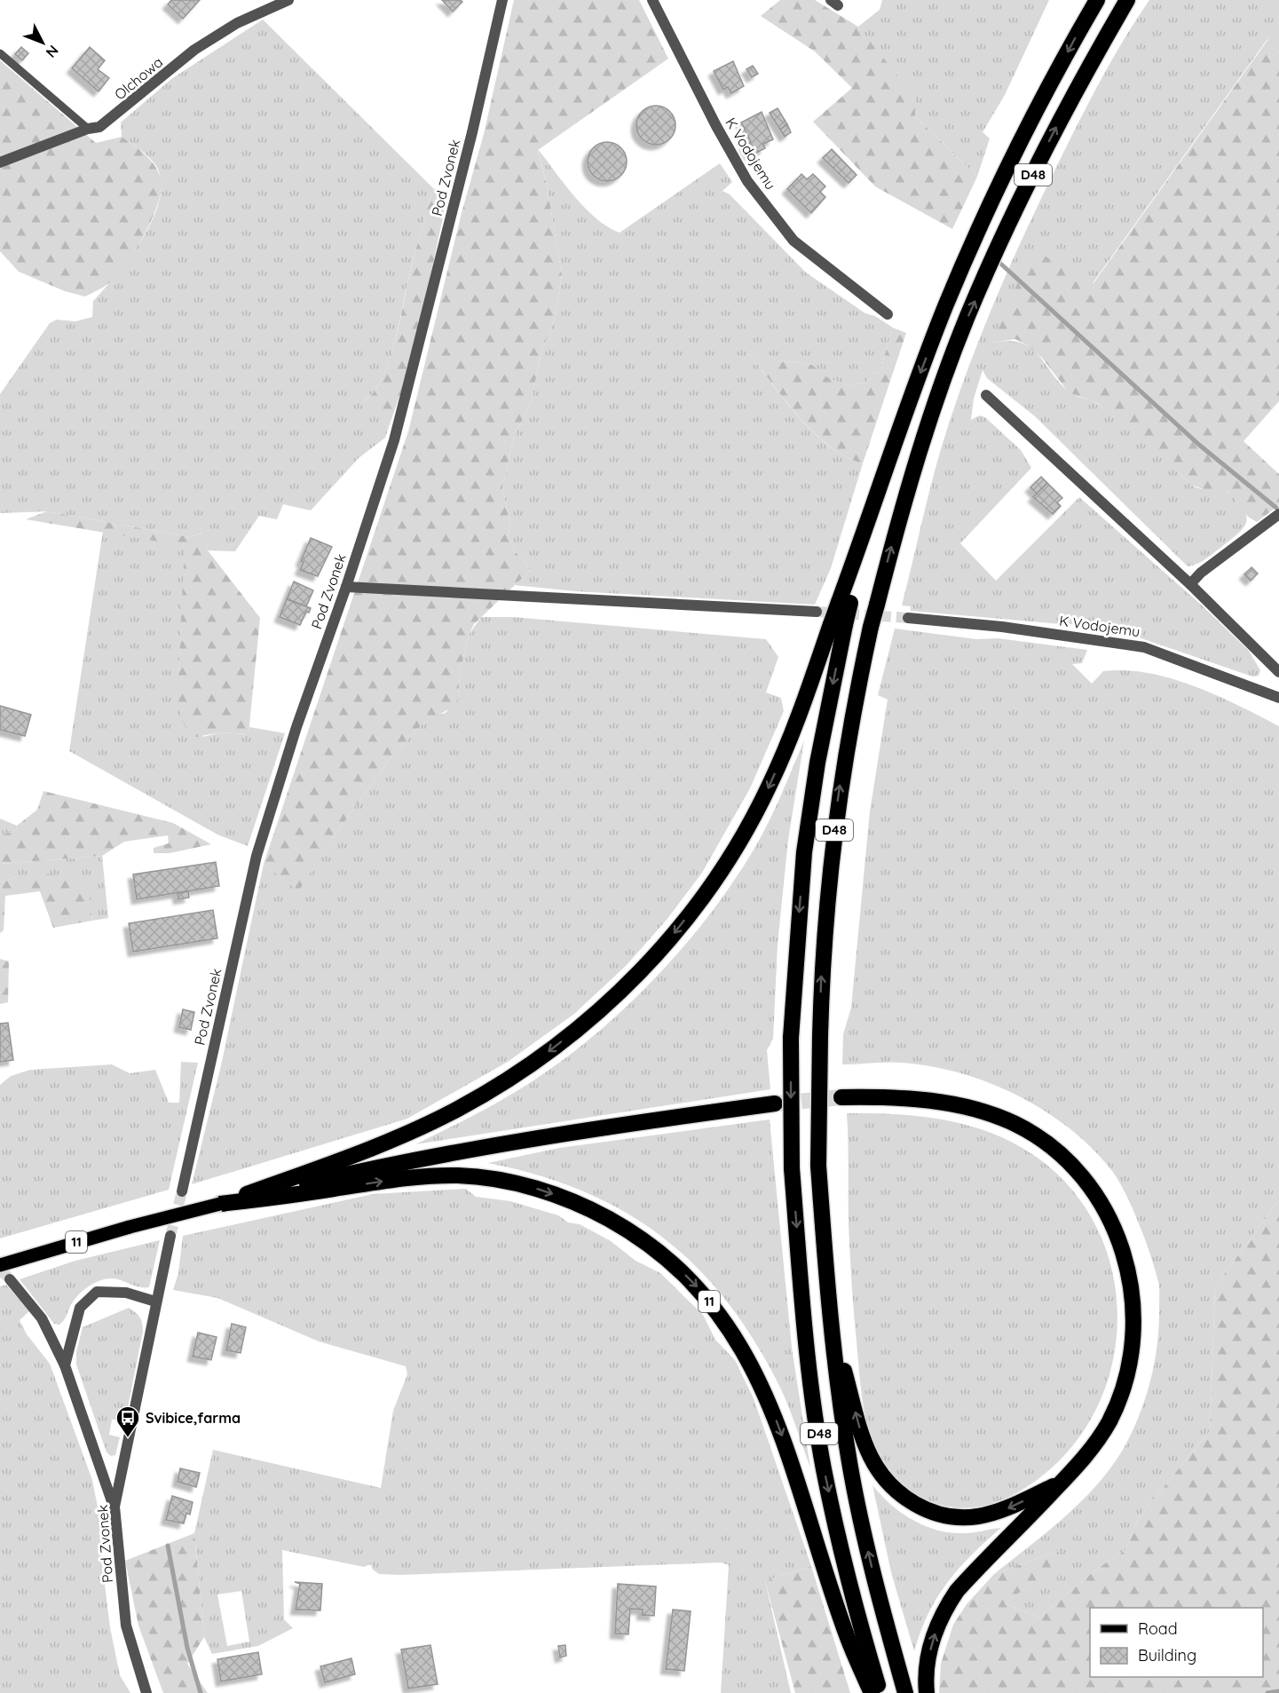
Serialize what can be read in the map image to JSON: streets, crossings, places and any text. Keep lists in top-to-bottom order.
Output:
{
  "streets": {
    "highway": ["D48", "11"],
    "street": ["Olchowa", "K Vodojemu", "Pod Zvonek"]
  },
  "places": {
    "bus stop": ["Svibice,farma"]
  },
  "legend": ["Road", "Building"],
  "north": "bottom right"
}
